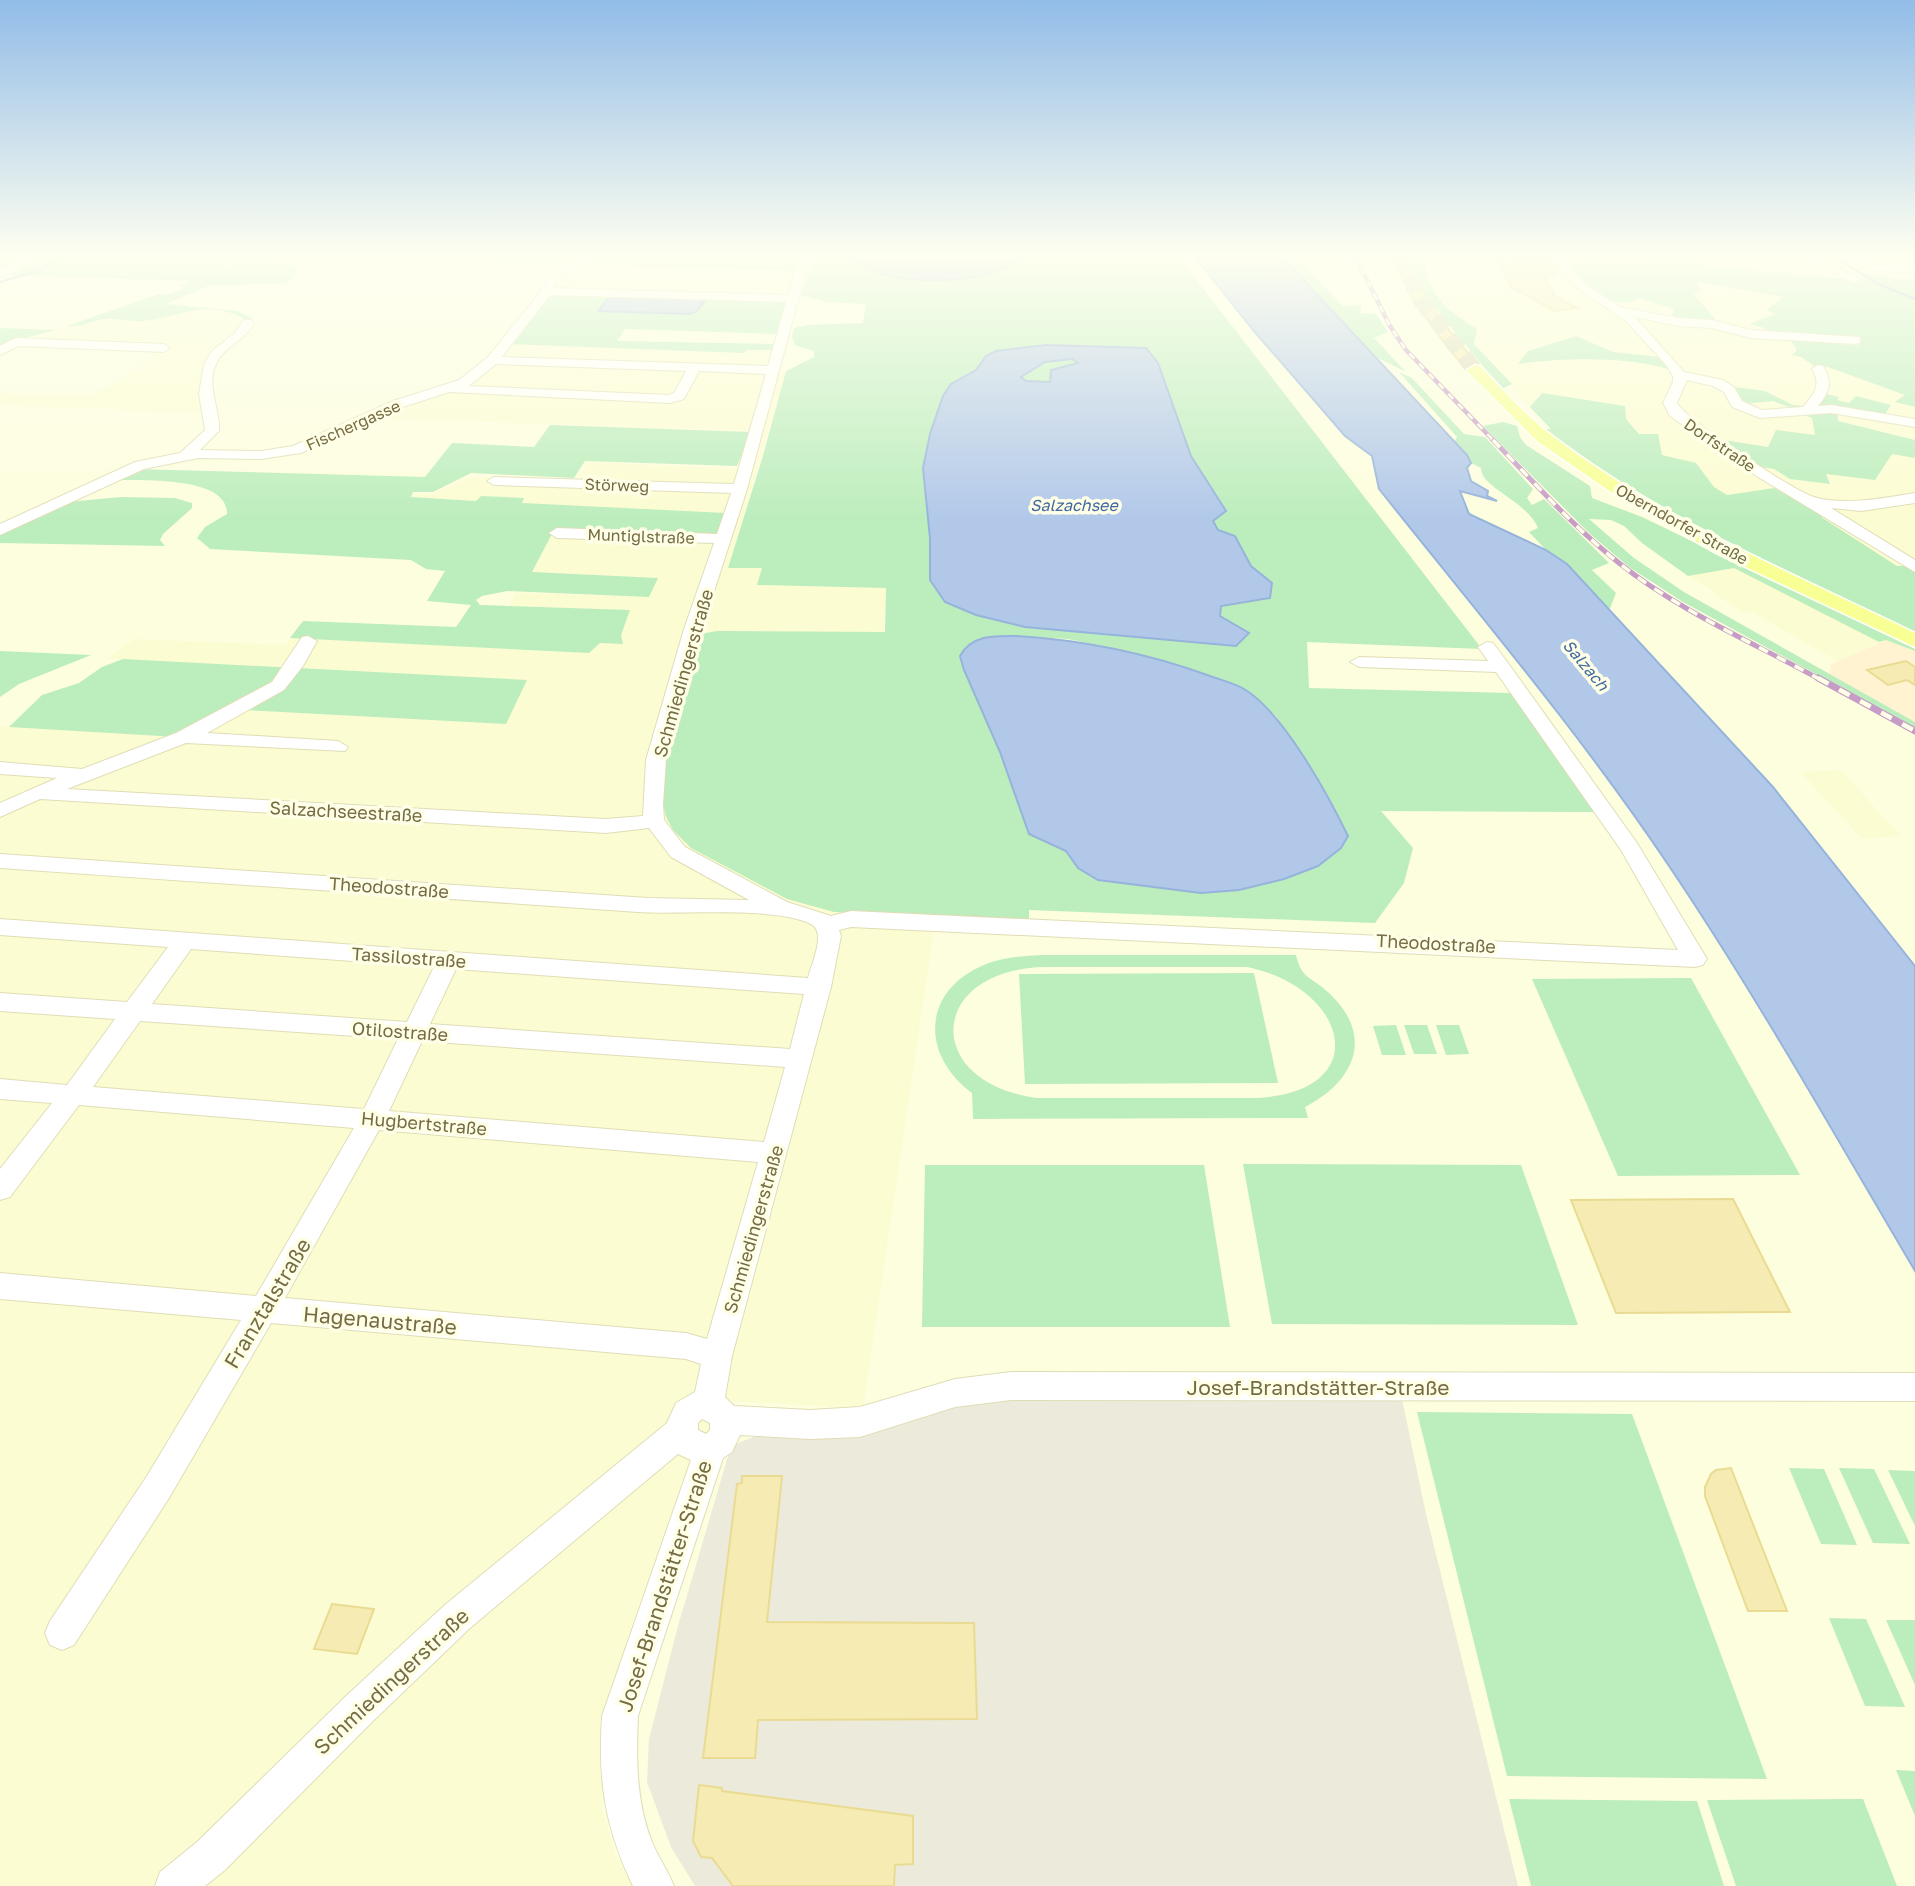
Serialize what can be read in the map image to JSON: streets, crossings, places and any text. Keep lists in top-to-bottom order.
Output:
{
  "streets": {
    "main road": ["Oberndorfer Straße"],
    "street": [
      "Fischergasse",
      "Dorfstraße",
      "Störweg",
      "Muntiglstraße",
      "Schmiedingerstraße",
      "Salzachseestraße",
      "Theodostraße",
      "Tassilostraße",
      "Otilostraße",
      "Hugbertstraße",
      "Franztalstraße",
      "Hagenaustraße",
      "Josef-Brandstätter-Straße"
    ]
  },
  "crossings": [
    ["Störweg", "Schmiedingerstraße"],
    ["Muntiglstraße", "Schmiedingerstraße"],
    ["Schmiedingerstraße", "Salzachseestraße"],
    ["Schmiedingerstraße", "Theodostraße"],
    ["Schmiedingerstraße", "Tassilostraße"],
    ["Schmiedingerstraße", "Otilostraße"],
    ["Schmiedingerstraße", "Hugbertstraße"],
    ["Schmiedingerstraße", "Hagenaustraße"],
    ["Schmiedingerstraße", "Josef-Brandstätter-Straße"],
    ["Tassilostraße", "Franztalstraße"],
    ["Otilostraße", "Franztalstraße"],
    ["Hugbertstraße", "Franztalstraße"],
    ["Franztalstraße", "Hagenaustraße"]
  ],
  "water": ["Salzachsee", "Salzach"]
}
